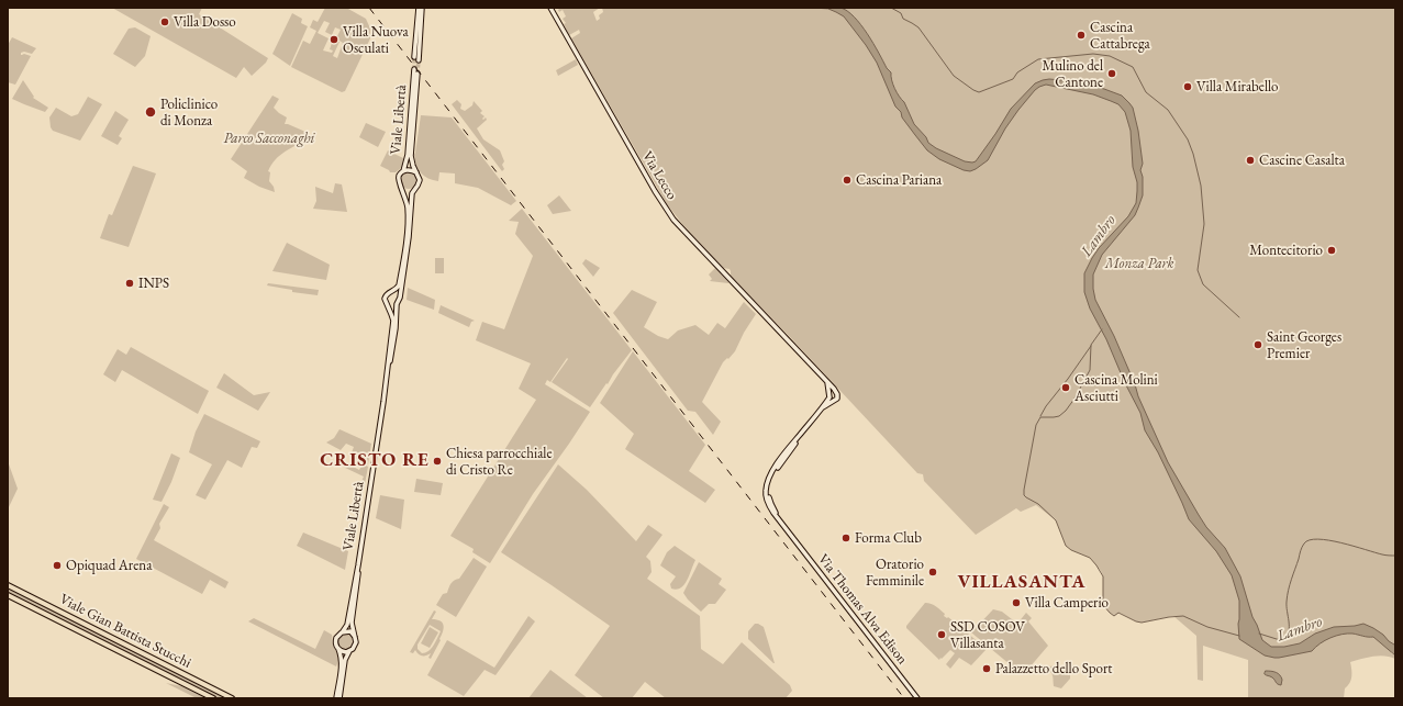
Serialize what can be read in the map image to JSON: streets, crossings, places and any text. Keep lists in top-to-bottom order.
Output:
{
  "streets": {
    "main road": [
      "Viale Libertà",
      "Via Lecco",
      "Via Thomas Alva Edison",
      "Viale Gian Battista Stucchi"
    ]
  },
  "crossings": [
    ["Via Lecco", "Via Thomas Alva Edison"]
  ],
  "districts": ["CRISTO RE", "VILLASANTA"],
  "water": ["Lambro"],
  "parks": ["Parco Sacconaghi", "Monza Park"],
  "places": [
    "Villa Dosso",
    "Cascina Cattabrega",
    "Villa Nuova Osculati",
    "Mulino del Cantone",
    "Villa Mirabello",
    "Policlinico di Monza",
    "Cascine Casalta",
    "Cascina Pariana",
    "Montecitorio",
    "INPS",
    "Saint Georges Premier",
    "Cascina Molini Asciutti",
    "Chiesa parrocchiale di Cristo Re",
    "Forma Club",
    "Opiquad Arena",
    "Oratorio Femminile",
    "Villa Camperio",
    "SSD COSOV Villasanta",
    "Palazzetto dello Sport"
  ]
}
